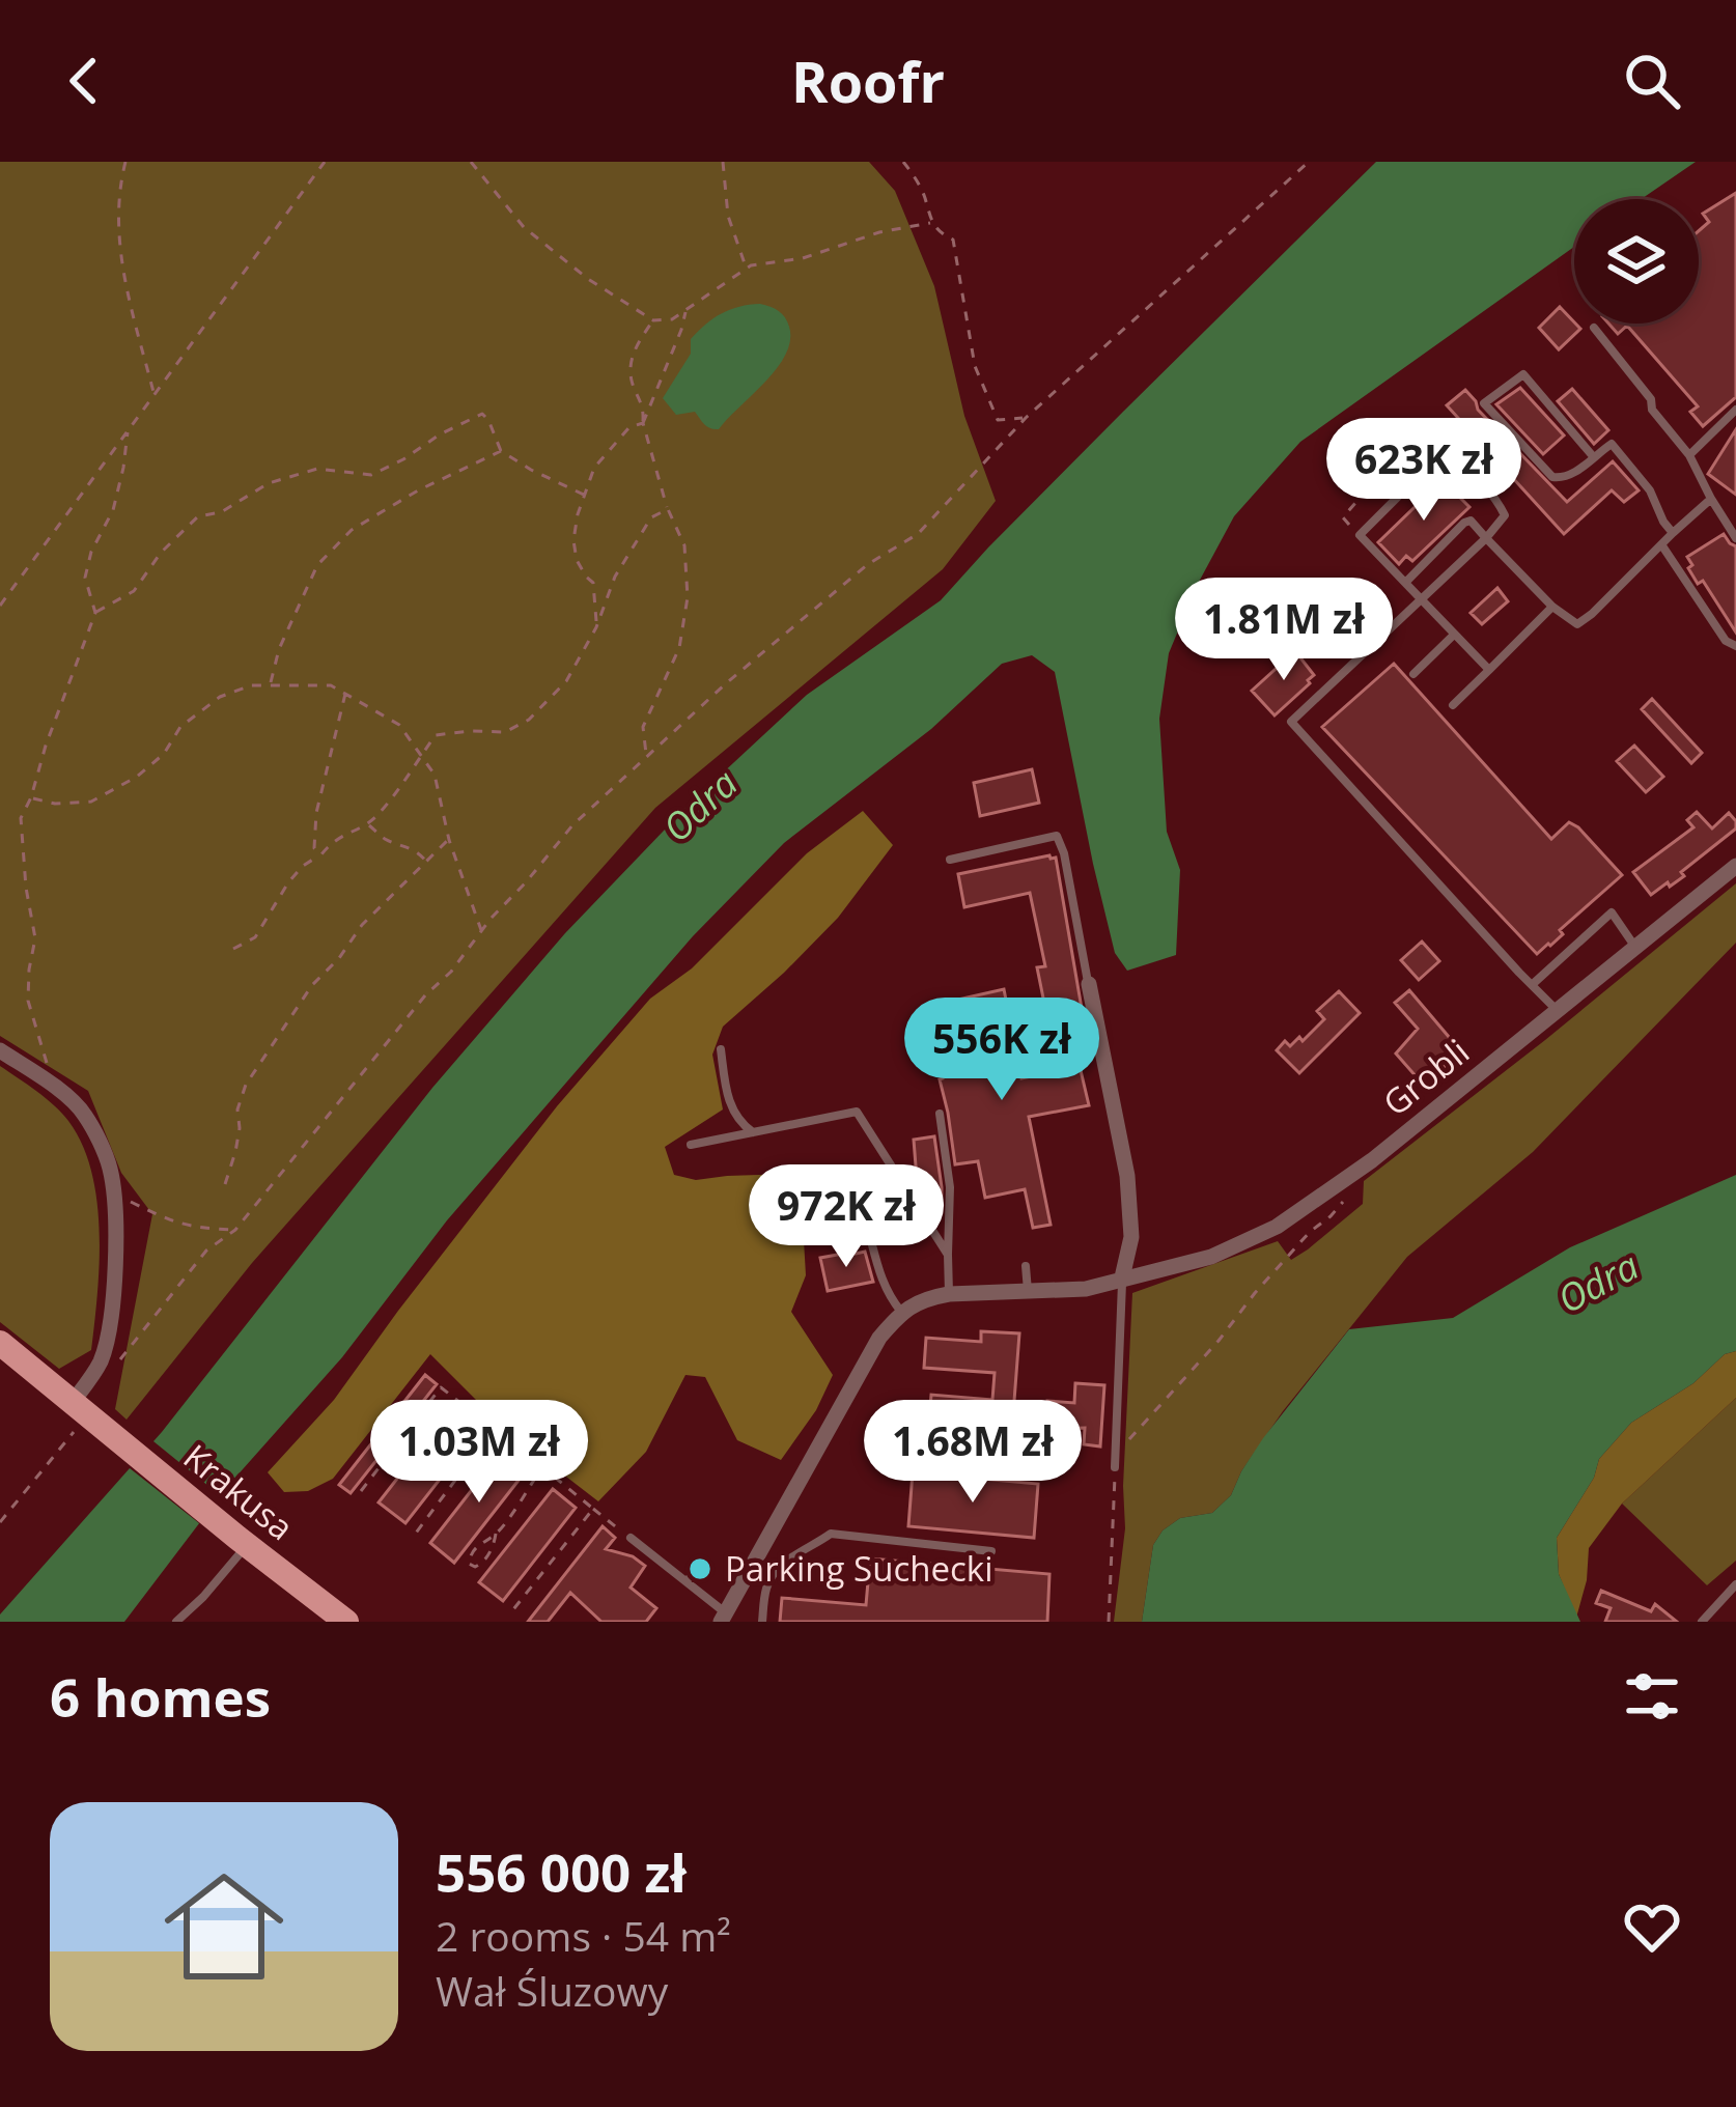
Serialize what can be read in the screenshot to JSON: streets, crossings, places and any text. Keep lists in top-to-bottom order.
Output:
{
  "streets": {
    "main road": ["Krakusa"],
    "street": ["Grobli"]
  },
  "water": ["Odra"],
  "places": ["Parking Suchecki"],
  "page": {
    "header": "Roofr",
    "price": [
      "623K zł",
      "1.81M zł",
      "556K zł",
      "972K zł",
      "1.03M zł",
      "1.68M zł"
    ],
    "heading": "6 homes",
    "list": [
      {
        "name": "556 000 zł",
        "note": "2 rooms · 54 m² · Wał Śluzowy"
      }
    ]
  }
}
